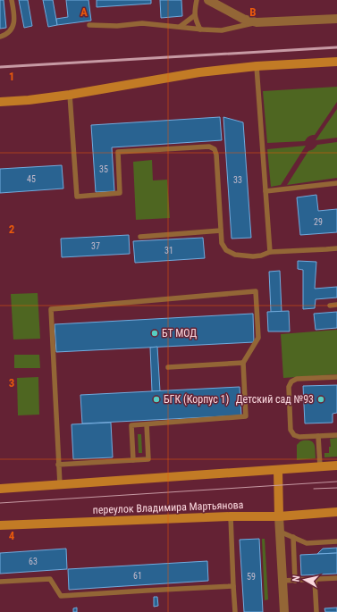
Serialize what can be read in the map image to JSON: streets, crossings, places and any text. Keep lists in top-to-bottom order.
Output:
{
  "streets": {
    "street": ["переулок Владимира Мартьянова"]
  },
  "places": ["БТ МОД", "БГК (Корпус 1)", "Детский сад №93"],
  "house_numbers": [
    "35",
    "45",
    "33",
    "29",
    "37",
    "31",
    "63",
    "61",
    "59"
  ],
  "north": "left",
  "grid": {
    "columns": ["A", "B"],
    "rows": [
      "1",
      "2",
      "3",
      "4"
    ]
  }
}
